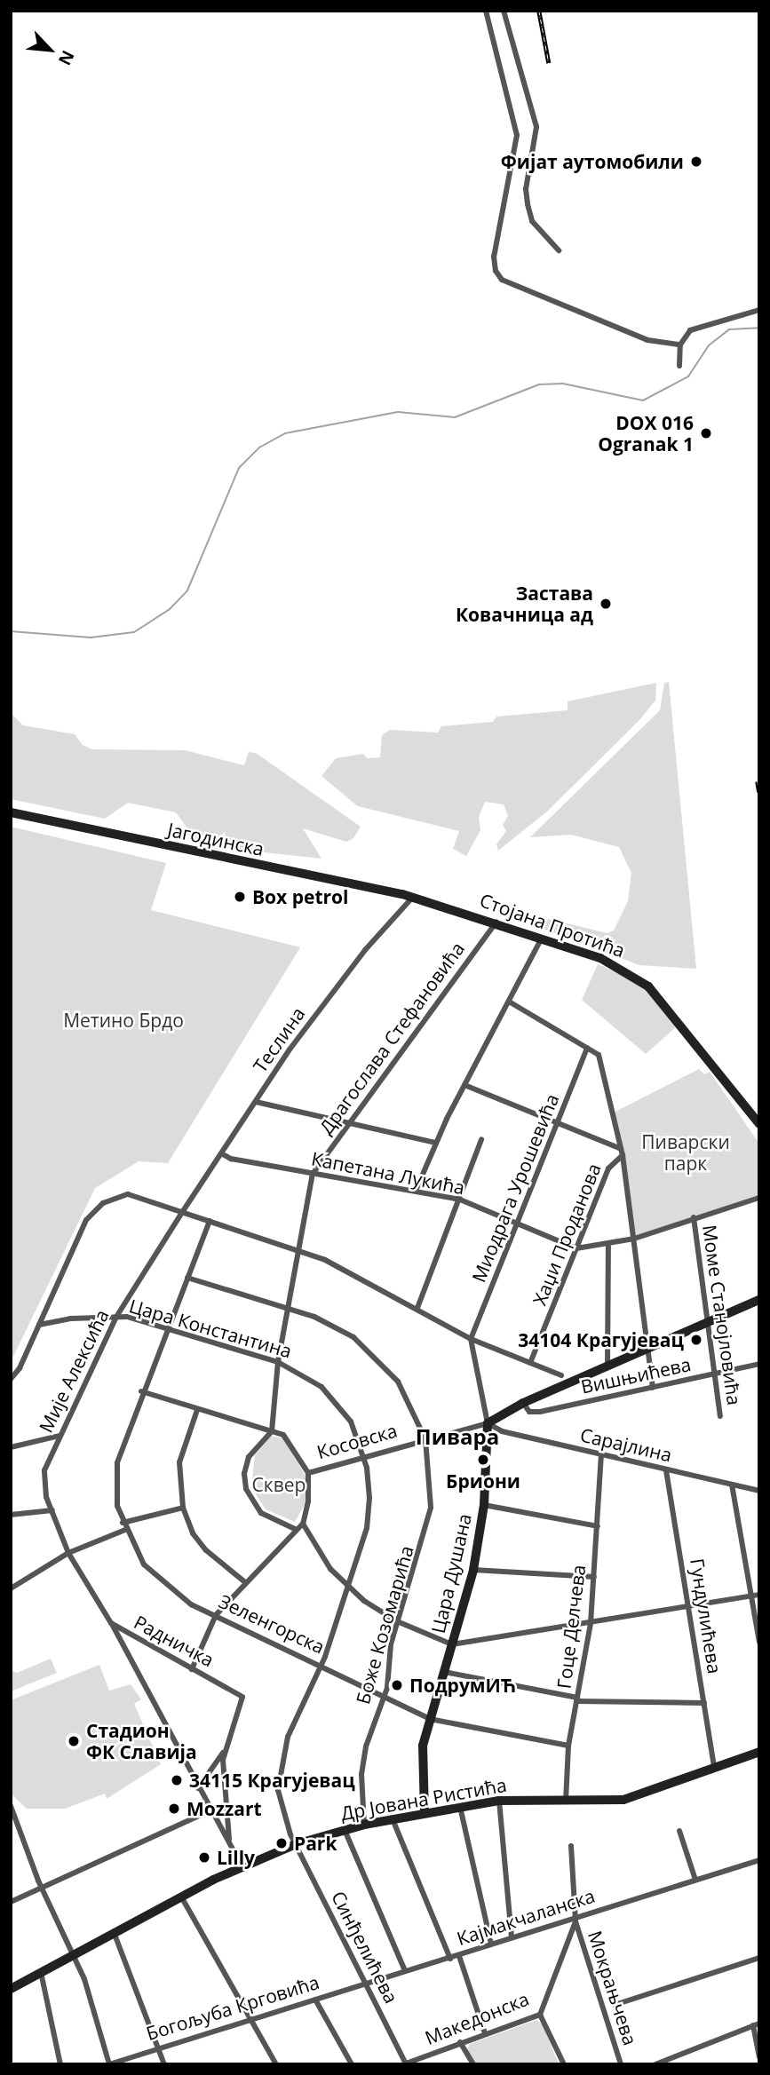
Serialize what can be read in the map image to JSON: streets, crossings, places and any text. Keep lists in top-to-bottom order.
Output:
{
  "streets": {
    "street": [
      "Јагодинска",
      "Стојана Протића",
      "Драгослава Стефановића",
      "Теслина",
      "Капетана Лукића",
      "Миодрага Урошевића",
      "Хаџи Проданова",
      "Моме Станојловића",
      "Цара Константина",
      "Мије Алексића",
      "Вишњићева",
      "Косовска",
      "Сарајлина",
      "Цара Душана",
      "Гундулићева",
      "Зеленгорска",
      "Боже Козомарића",
      "Гоце Делчева",
      "Радничка",
      "Др Јована Ристића",
      "Кајмакчаланска",
      "Синђелићева",
      "Мокрањчева",
      "Богољуба Крговића",
      "Македонска"
    ]
  },
  "crossings": [
    ["Јагодинска", "Стојана Протића"],
    ["Јагодинска", "Теслина"],
    ["Стојана Протића", "Драгослава Стефановића"],
    ["Стојана Протића", "Теслина"],
    ["Драгослава Стефановића", "Капетана Лукића"],
    ["Теслина", "Капетана Лукића"],
    ["Теслина", "Мије Алексића"],
    ["Капетана Лукића", "Миодрага Урошевића"],
    ["Капетана Лукића", "Хаџи Проданова"],
    ["Миодрага Урошевића", "Цара Душана"],
    ["Моме Станојловића", "Вишњићева"],
    ["Моме Станојловића", "Косовска"],
    ["Цара Константина", "Мије Алексића"],
    ["Цара Константина", "Косовска"],
    ["Цара Константина", "Зеленгорска"],
    ["Цара Константина", "Др Јована Ристића"],
    ["Цара Константина", "Синђелићева"],
    ["Мије Алексића", "Радничка"],
    ["Вишњићева", "Косовска"],
    ["Косовска", "Сарајлина"],
    ["Косовска", "Цара Душана"],
    ["Косовска", "Боже Козомарића"],
    ["Сарајлина", "Цара Душана"],
    ["Сарајлина", "Гундулићева"],
    ["Сарајлина", "Гоце Делчева"],
    ["Цара Душана", "Зеленгорска"],
    ["Цара Душана", "Др Јована Ристића"],
    ["Гундулићева", "Др Јована Ристића"],
    ["Зеленгорска", "Боже Козомарића"],
    ["Зеленгорска", "Гоце Делчева"],
    ["Боже Козомарића", "Др Јована Ристића"],
    ["Гоце Делчева", "Др Јована Ристића"],
    ["Др Јована Ристића", "Синђелићева"],
    ["Кајмакчаланска", "Синђелићева"],
    ["Кајмакчаланска", "Мокрањчева"],
    ["Кајмакчаланска", "Богољуба Крговића"],
    ["Кајмакчаланска", "Македонска"],
    ["Синђелићева", "Богољуба Крговића"],
    ["Синђелићева", "Македонска"],
    ["Мокрањчева", "Македонска"]
  ],
  "districts": ["Пивара"],
  "parks": ["Метино Брдо", "Пиварски парк", "Сквер"],
  "places": [
    "Фијат аутомобили",
    "DOX 016 Ogranak 1",
    "Застава Ковачница ад",
    "Box petrol",
    "34104 Крагујевац",
    "Бриони",
    "ПодрумИЋ",
    "Стадион ФК Славија",
    "34115 Крагујевац",
    "Mozzart",
    "Park",
    "Lilly"
  ],
  "north": "bottom right"
}
